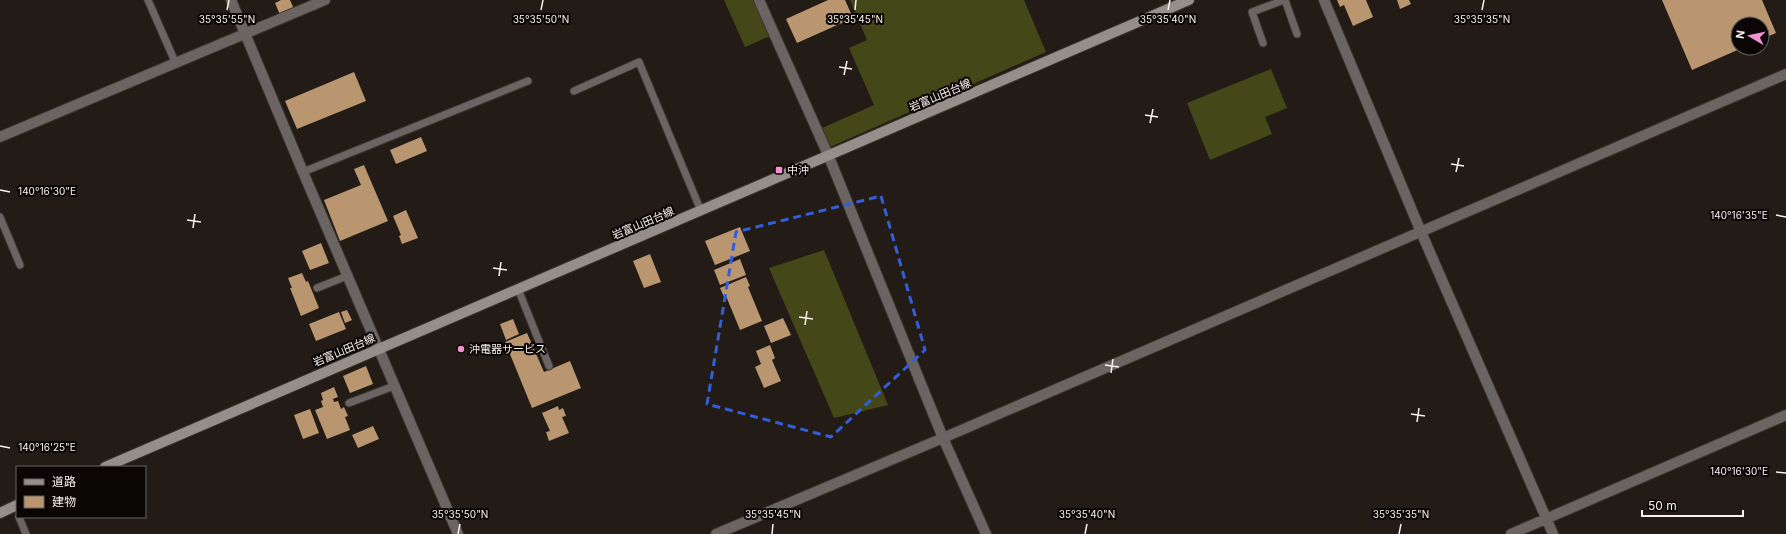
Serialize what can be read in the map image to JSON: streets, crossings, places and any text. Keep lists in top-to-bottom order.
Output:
{
  "streets": {
    "main road": ["岩富山田台線"]
  },
  "places": {
    "transit": ["中沖"],
    "other": ["沖電器サービス"]
  },
  "legend": ["道路", "建物"],
  "scale_bar": "50 m",
  "north": "left",
  "coordinates": [
    "35°35'55\"N",
    "35°35'50\"N",
    "35°35'45\"N",
    "35°35'40\"N",
    "35°35'35\"N",
    "140°16'30\"E",
    "140°16'35\"E",
    "140°16'25\"E"
  ]
}
